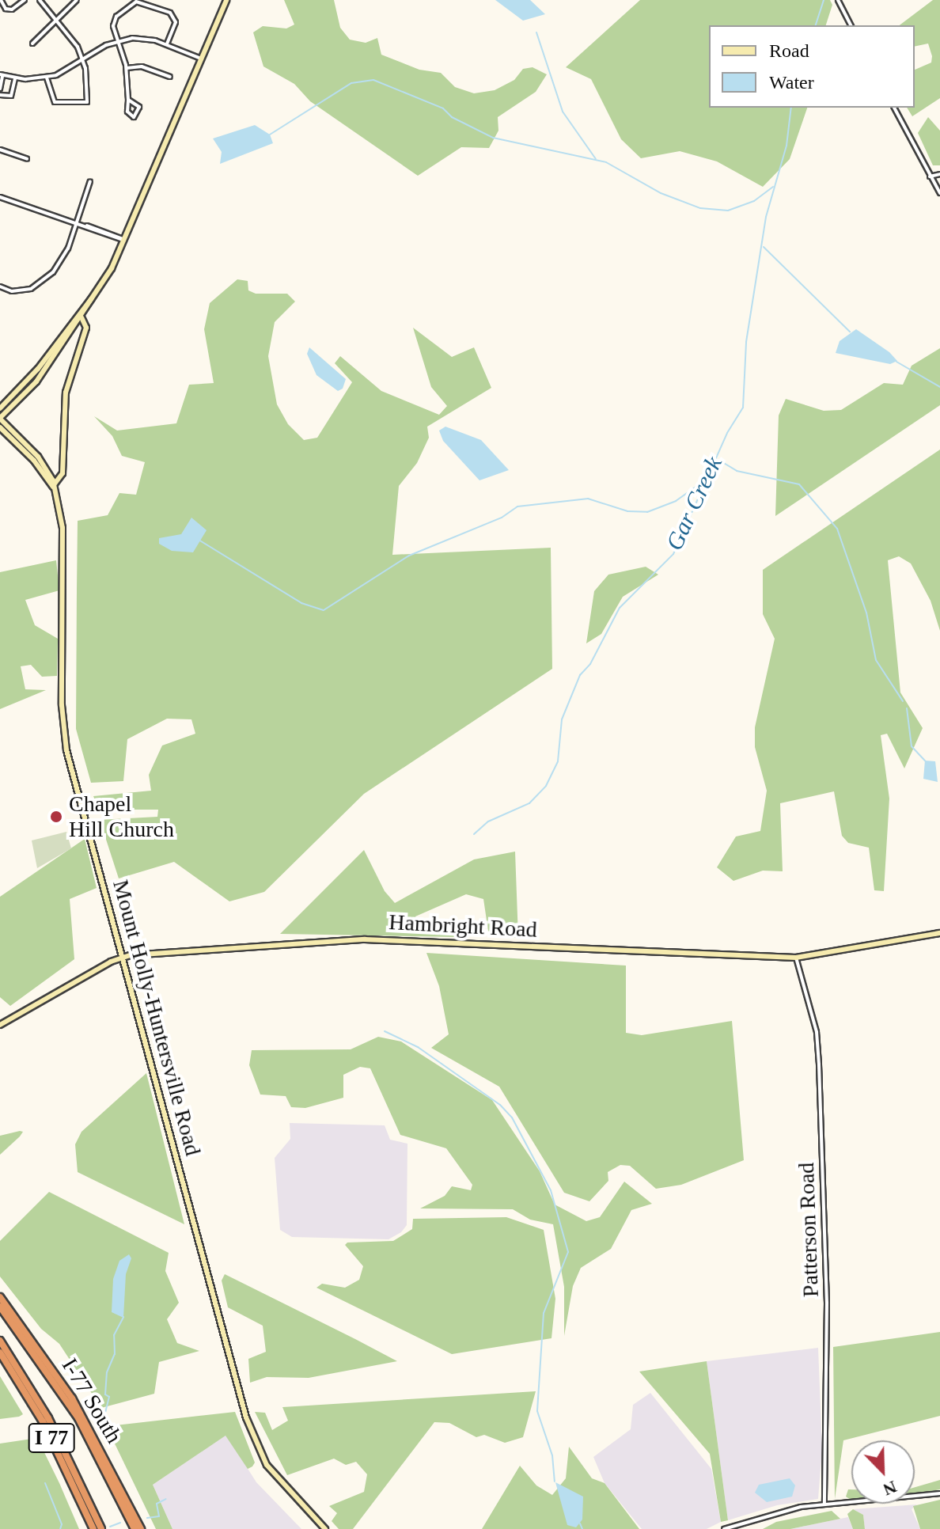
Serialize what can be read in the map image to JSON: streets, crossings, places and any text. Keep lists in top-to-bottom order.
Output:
{
  "streets": {
    "highway": ["I-77 South", "I 77"],
    "main road": ["Hambright Road", "Mount Holly-Huntersville Road"],
    "street": ["Patterson Road"]
  },
  "crossings": [
    ["Hambright Road", "Mount Holly-Huntersville Road"],
    ["Hambright Road", "Patterson Road"]
  ],
  "water": ["Gar Creek"],
  "places": ["Chapel Hill Church"],
  "legend": ["Road", "Water"],
  "north": "bottom right"
}
